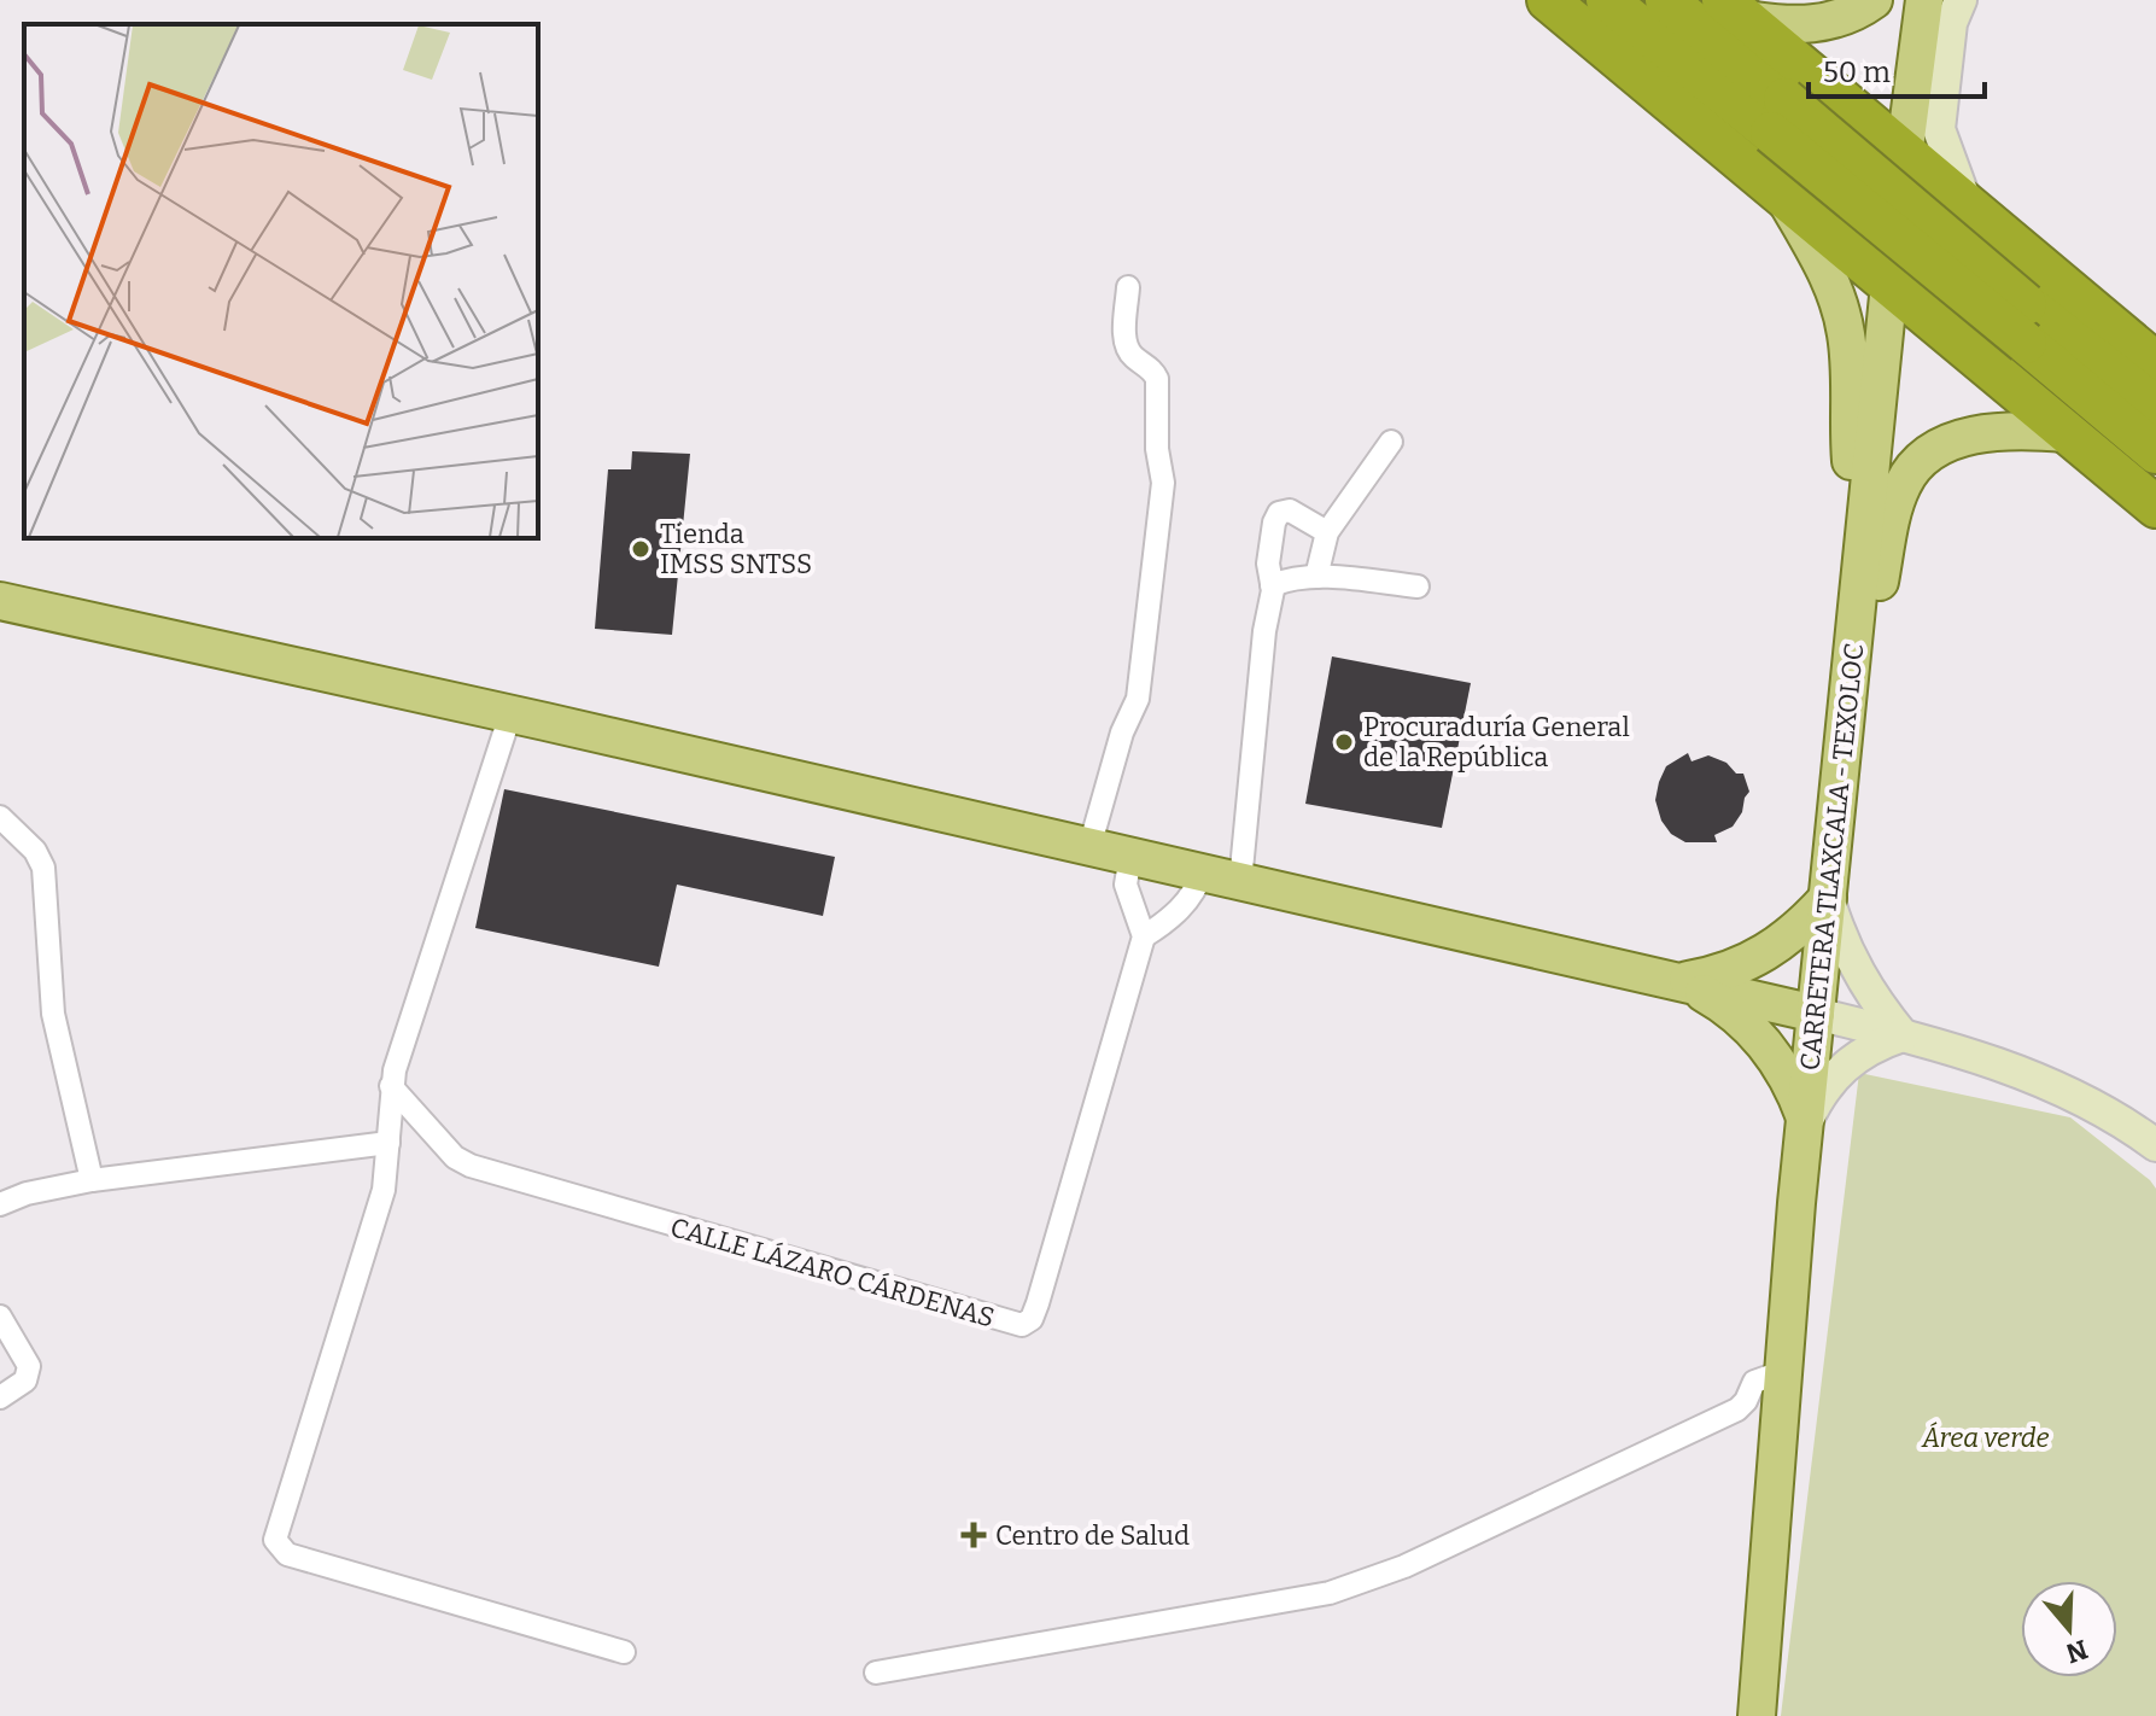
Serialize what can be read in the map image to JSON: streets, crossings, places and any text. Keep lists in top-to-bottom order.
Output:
{
  "streets": {
    "main road": ["CARRETERA TLAXCALA - TEXOLOC"],
    "street": ["CALLE LÁZARO CÁRDENAS"]
  },
  "parks": ["Área verde"],
  "places": {
    "other": ["Tienda IMSS SNTSS", "Procuraduría General de la República"],
    "health": ["Centro de Salud"]
  },
  "scale_bar": "50 m",
  "north": "bottom"
}
